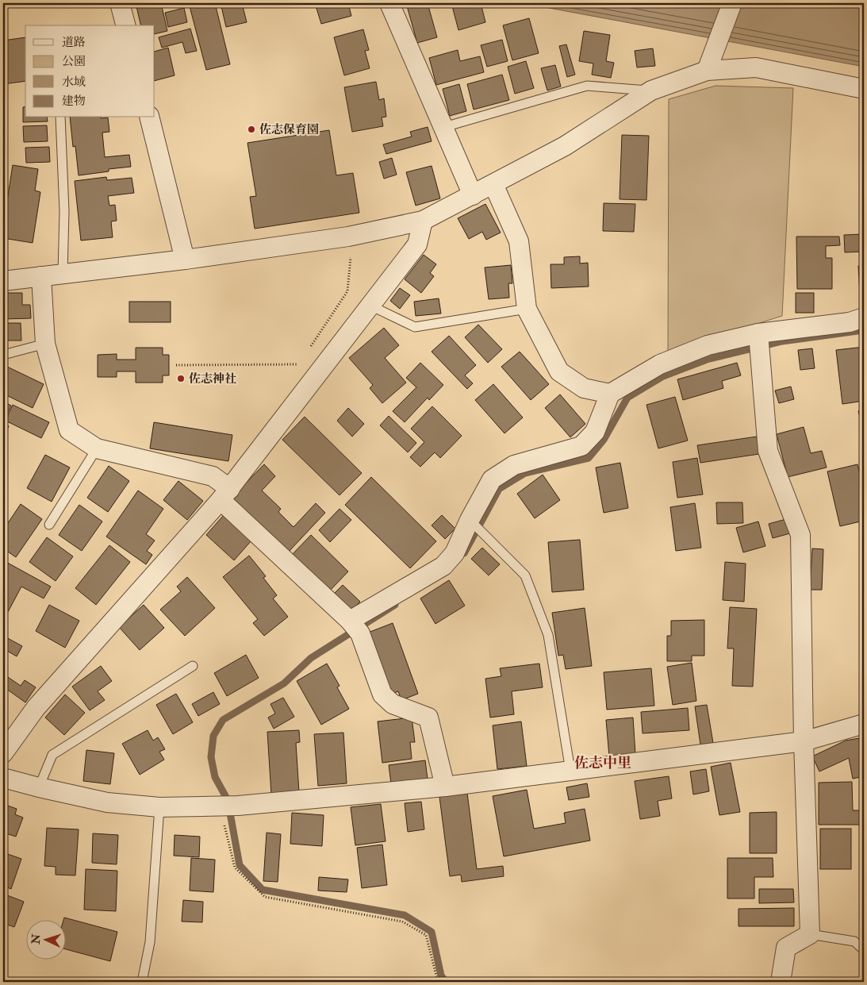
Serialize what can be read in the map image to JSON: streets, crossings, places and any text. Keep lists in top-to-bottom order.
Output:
{
  "districts": ["佐志中里"],
  "places": ["佐志保育園", "佐志神社"],
  "legend": [
    "道路",
    "公園",
    "水域",
    "建物"
  ],
  "north": "left"
}
